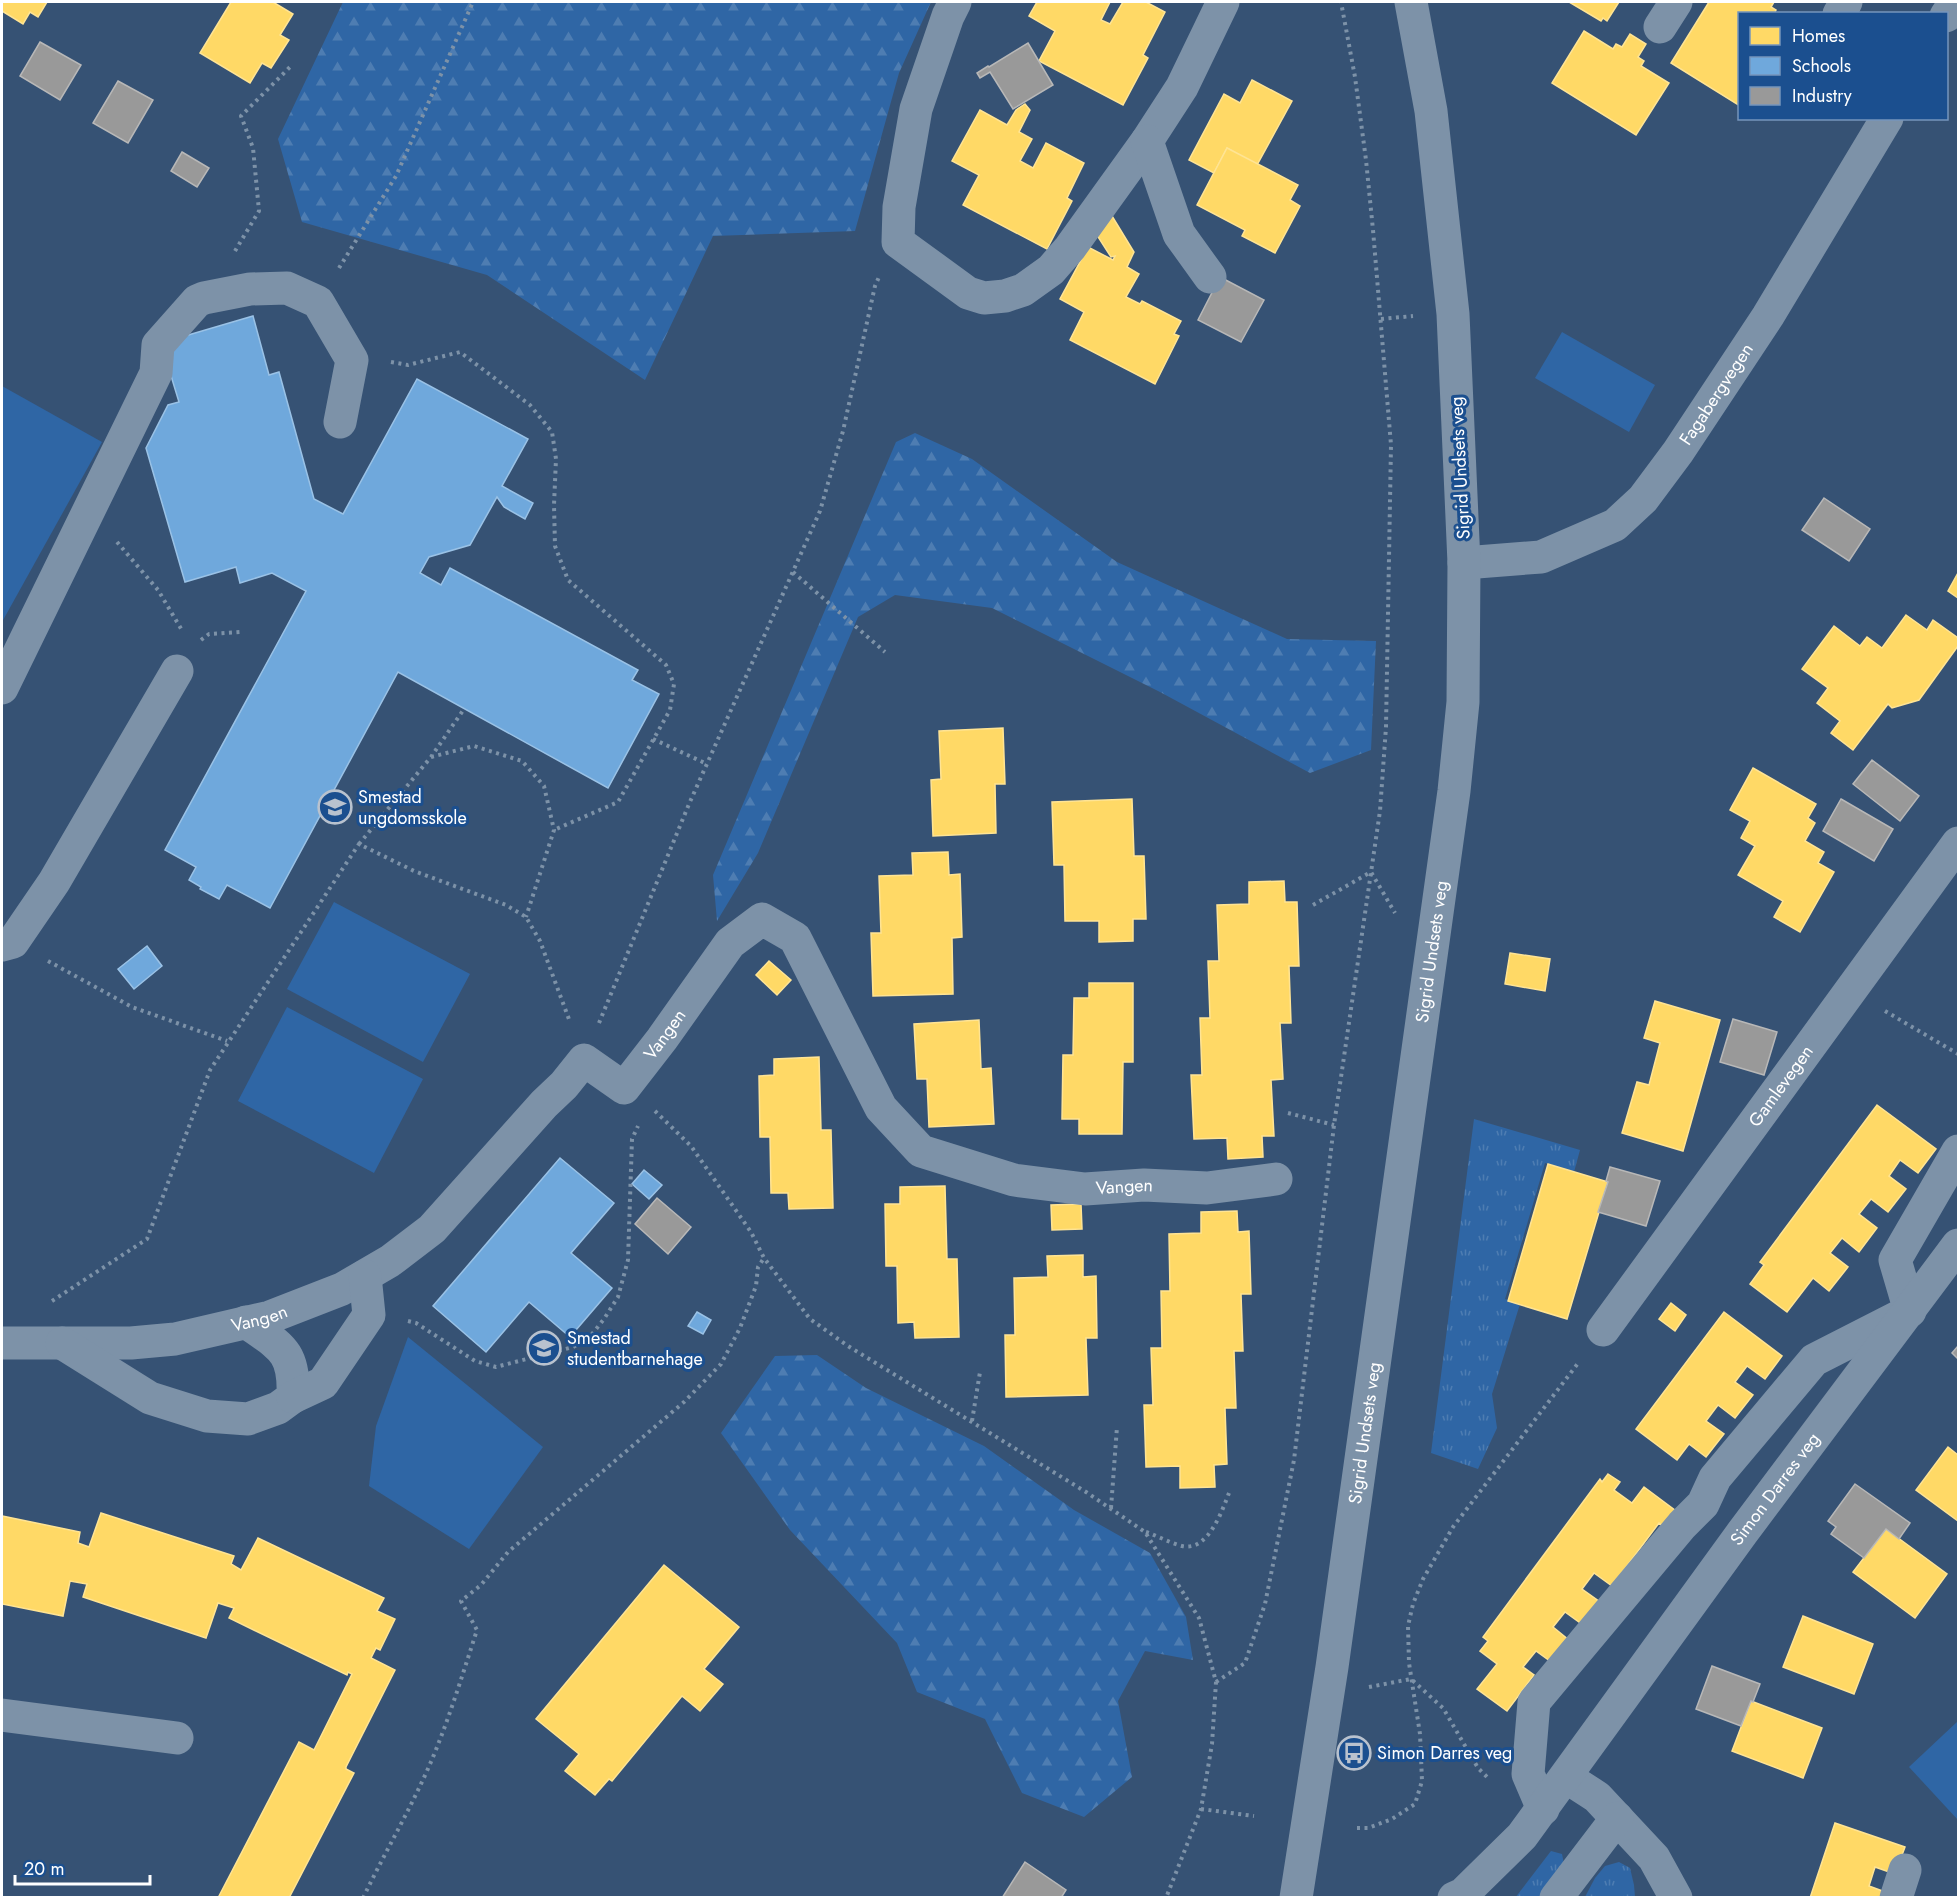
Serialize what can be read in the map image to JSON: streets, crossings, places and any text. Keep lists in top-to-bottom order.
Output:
{
  "streets": {
    "street": [
      "Fagabergvegen",
      "Sigrid Undsets veg",
      "Vangen",
      "Gamlevegen",
      "Simon Darres veg"
    ]
  },
  "crossings": [
    ["Fagabergvegen", "Sigrid Undsets veg"]
  ],
  "places": {
    "school or university": ["Smestad ungdomsskole", "Smestad studentbarnehage"],
    "bus stop": ["Simon Darres veg"]
  },
  "legend": ["Homes", "Schools", "Industry"],
  "scale_bar": "20 m"
}
